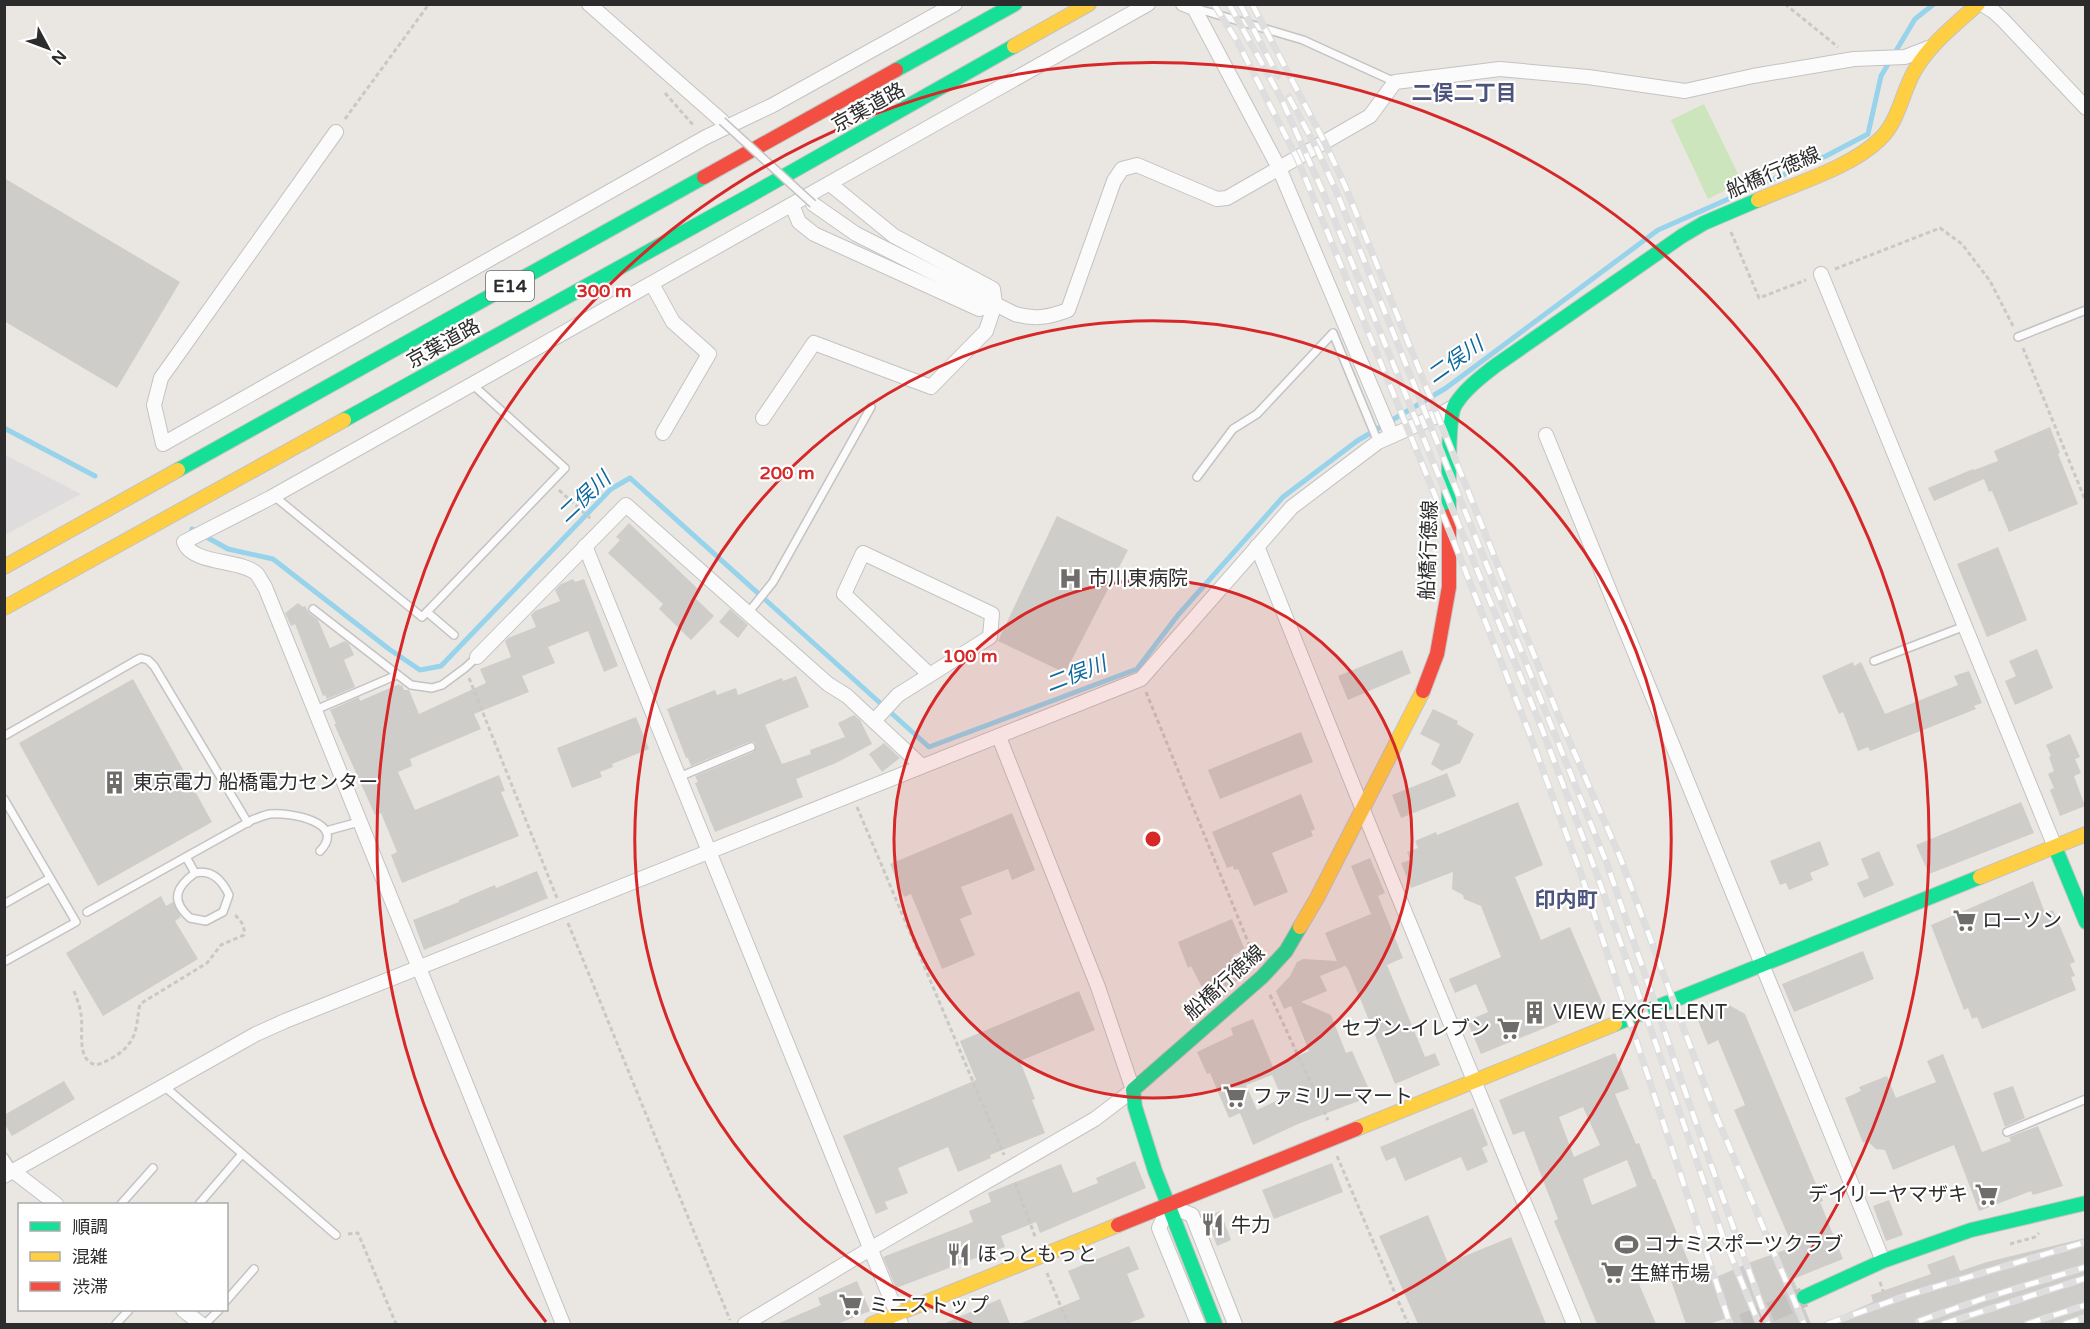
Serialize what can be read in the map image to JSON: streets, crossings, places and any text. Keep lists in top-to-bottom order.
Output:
{
  "streets": {
    "main road": ["京葉道路", "船橋行徳線", "E14"]
  },
  "districts": ["二俣二丁目", "印内町"],
  "water": ["二俣川"],
  "places": {
    "hospital": ["市川東病院"],
    "building": ["東京電力 船橋電力センター", "VIEW EXCELLENT"],
    "supermarket": [
      "ローソン",
      "セブン-イレブン",
      "ファミリーマート",
      "デイリーヤマザキ",
      "生鮮市場",
      "ミニストップ"
    ],
    "restaurant": ["牛力", "ほっともっと"],
    "sports": ["コナミスポーツクラブ"]
  },
  "legend": ["順調", "混雑", "渋滞"],
  "north": "bottom right",
  "rings": ["300 m", "200 m", "100 m"]
}
